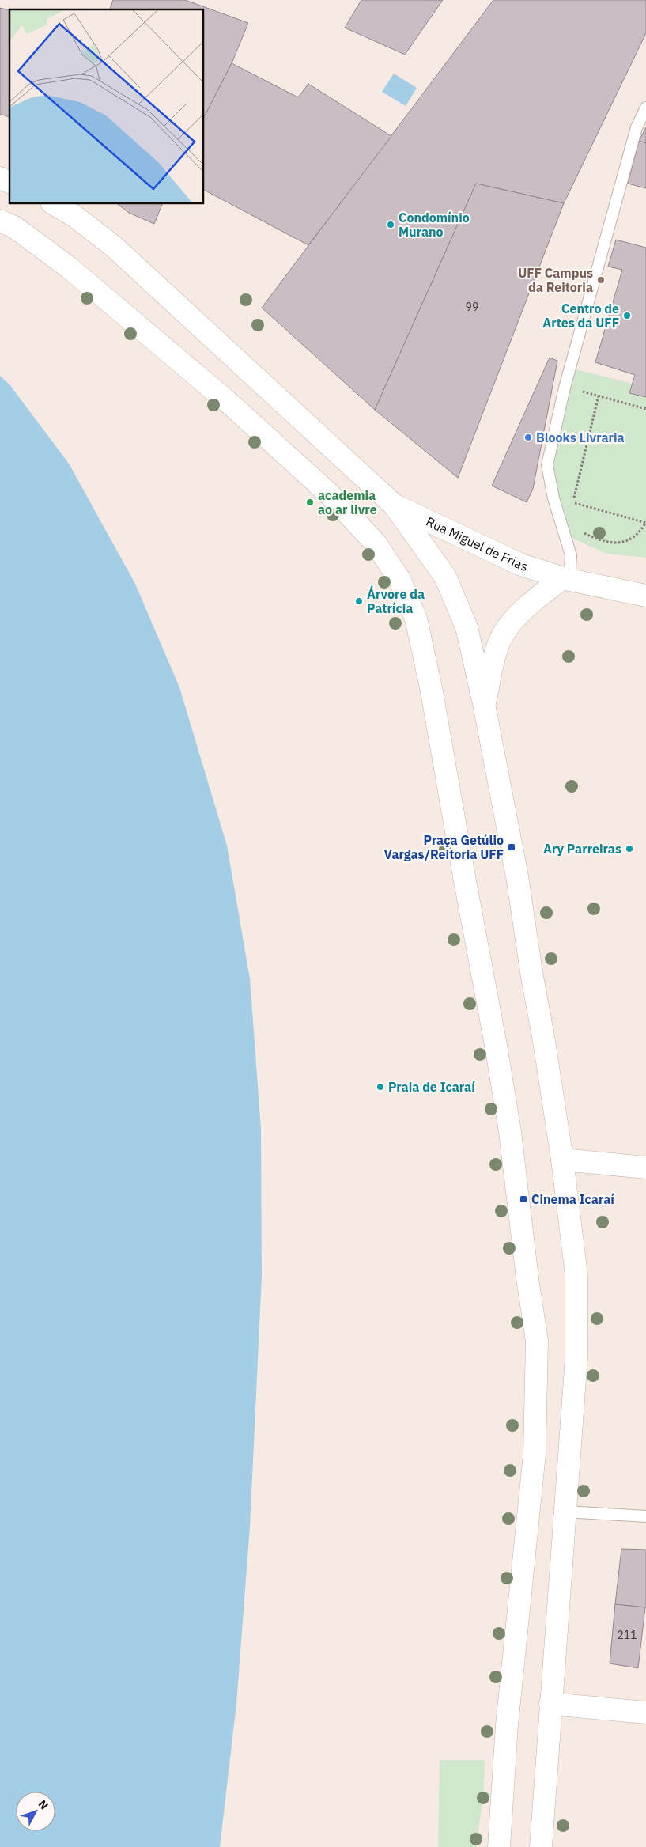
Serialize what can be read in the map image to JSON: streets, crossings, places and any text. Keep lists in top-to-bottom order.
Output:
{
  "streets": {
    "main road": ["Rua Miguel de Frias"]
  },
  "places": {
    "other": [
      "Condomínio Murano",
      "UFF Campus da Reitoria",
      "Centro de Artes da UFF",
      "Blooks Livraria",
      "academia ao ar livre",
      "Árvore da Patrícia",
      "Ary Parreiras",
      "Praia de Icaraí"
    ],
    "transit": ["Praça Getúlio Vargas/Reitoria UFF", "Cinema Icaraí"]
  },
  "house_numbers": ["99", "211"],
  "north": "top right"
}
